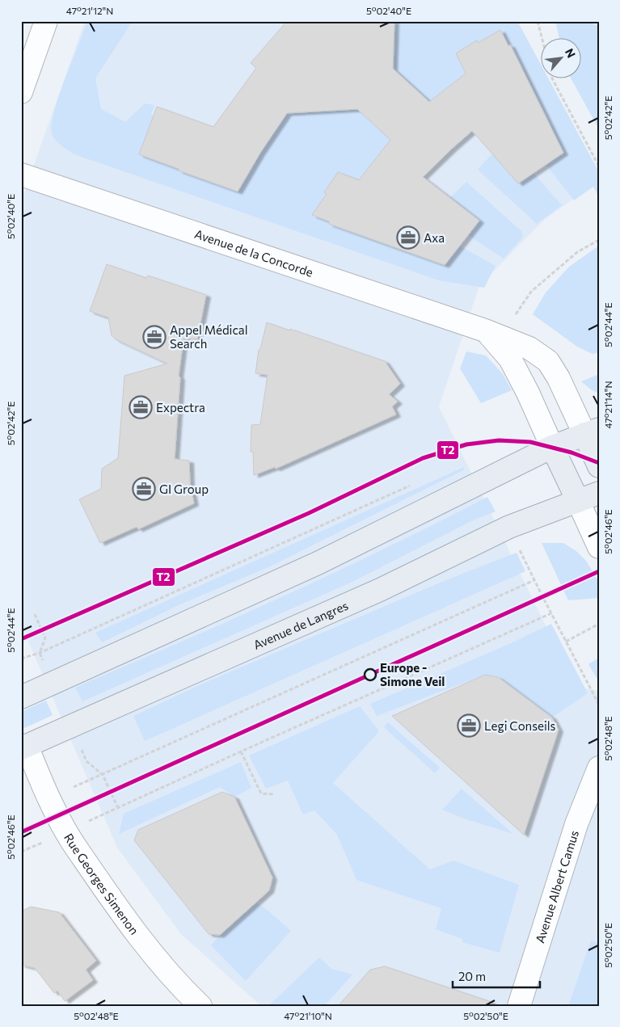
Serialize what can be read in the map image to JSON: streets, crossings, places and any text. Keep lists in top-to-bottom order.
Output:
{
  "streets": {
    "main road": ["Avenue de Langres"],
    "street": ["Avenue de la Concorde", "Rue Georges Simenon", "Avenue Albert Camus"]
  },
  "crossings": [
    ["Avenue de Langres", "Rue Georges Simenon"]
  ],
  "places": {
    "office": [
      "Axa",
      "Appel Médical Search",
      "Expectra",
      "GI Group",
      "Legi Conseils"
    ],
    "other": ["Europe - Simone Veil"]
  },
  "lines": ["transit line T2"],
  "scale_bar": "20 m",
  "north": "top right",
  "coordinates": [
    "47°21'12\"N",
    "5°02'40\"E",
    "5°02'42\"E",
    "5°02'44\"E",
    "47°21'14\"N",
    "5°02'46\"E",
    "5°02'48\"E",
    "5°02'50\"E",
    "47°21'10\"N"
  ]
}
